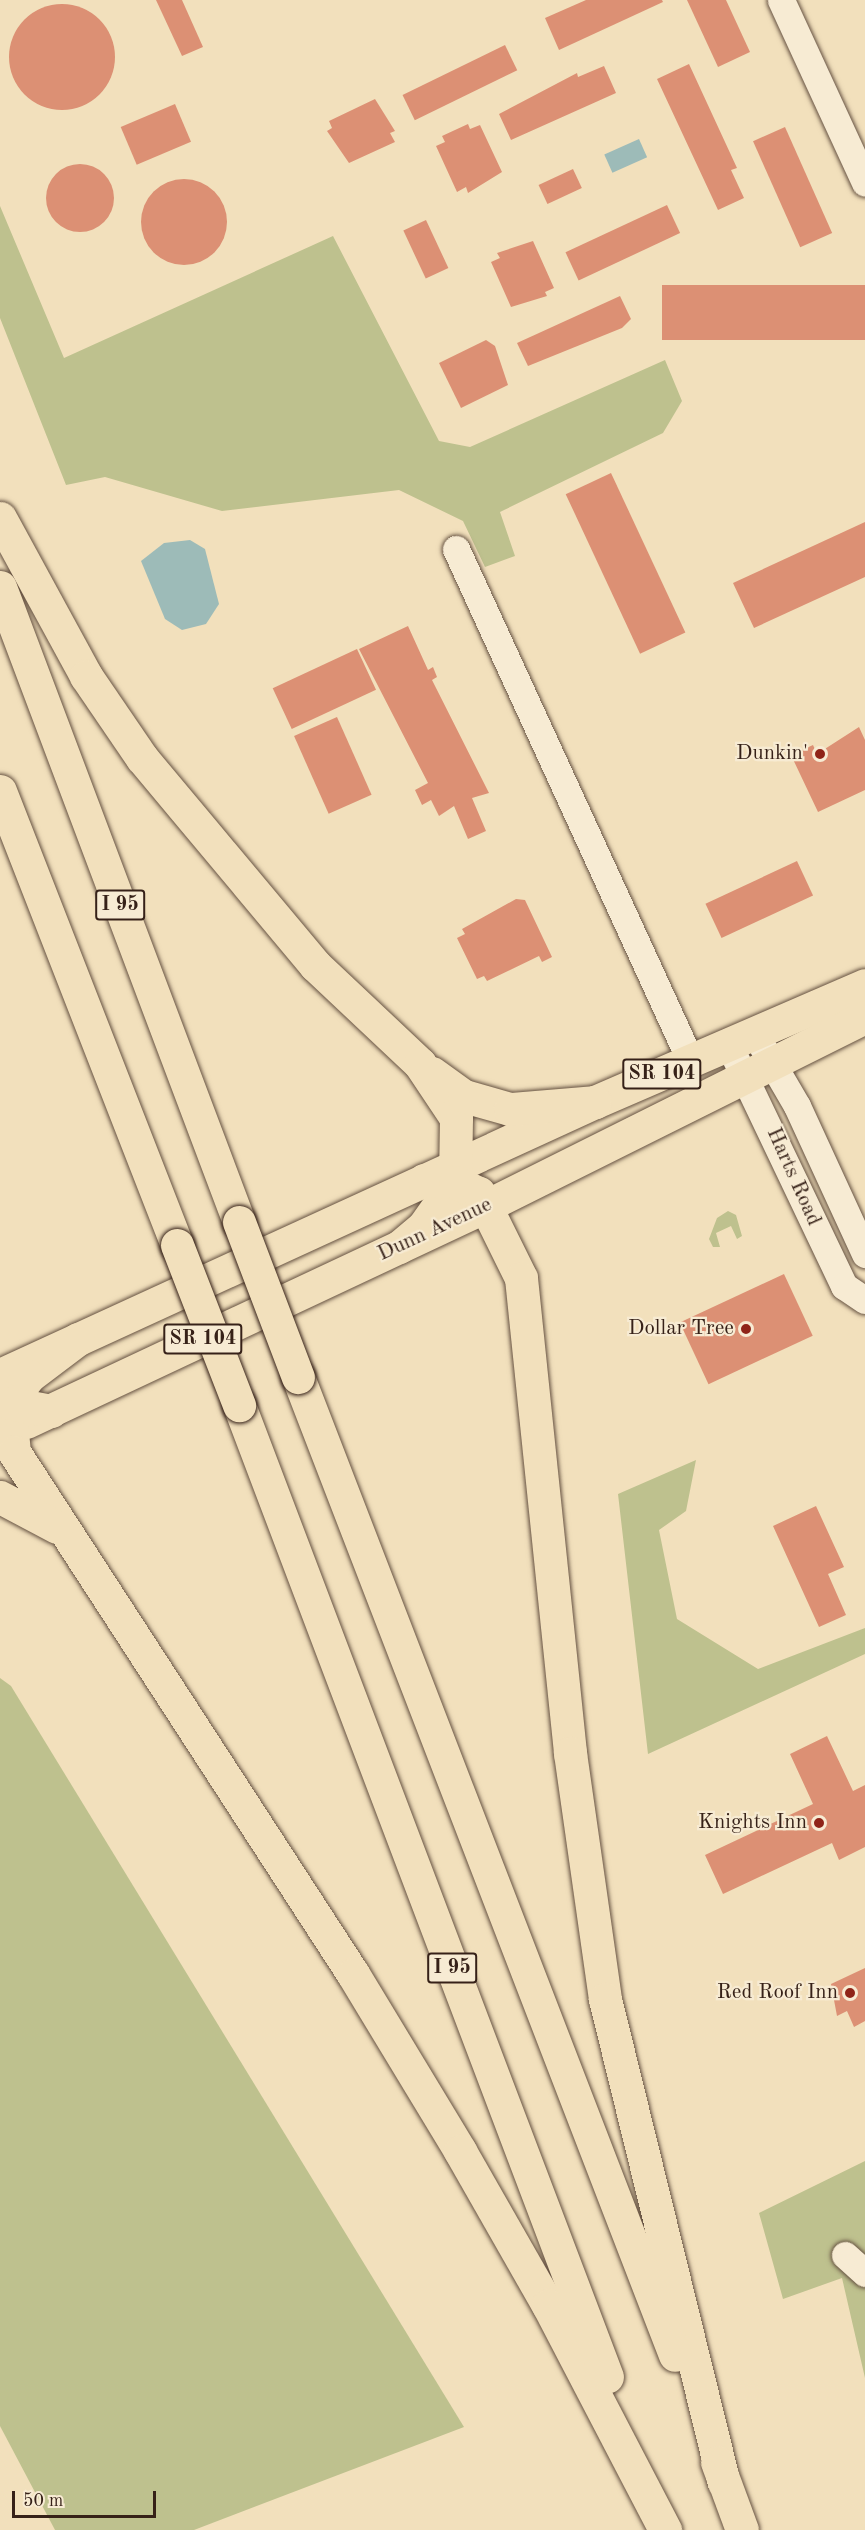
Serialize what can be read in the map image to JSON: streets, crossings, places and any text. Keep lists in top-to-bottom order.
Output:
{
  "streets": {
    "main road": ["I 95", "SR 104", "Dunn Avenue"],
    "street": ["Harts Road"]
  },
  "crossings": [
    ["SR 104", "Harts Road"],
    ["SR 104", "Dunn Avenue"],
    ["Harts Road", "Dunn Avenue"]
  ],
  "places": [
    "Dunkin'",
    "Dollar Tree",
    "Knights Inn",
    "Red Roof Inn"
  ],
  "scale_bar": "50 m"
}
